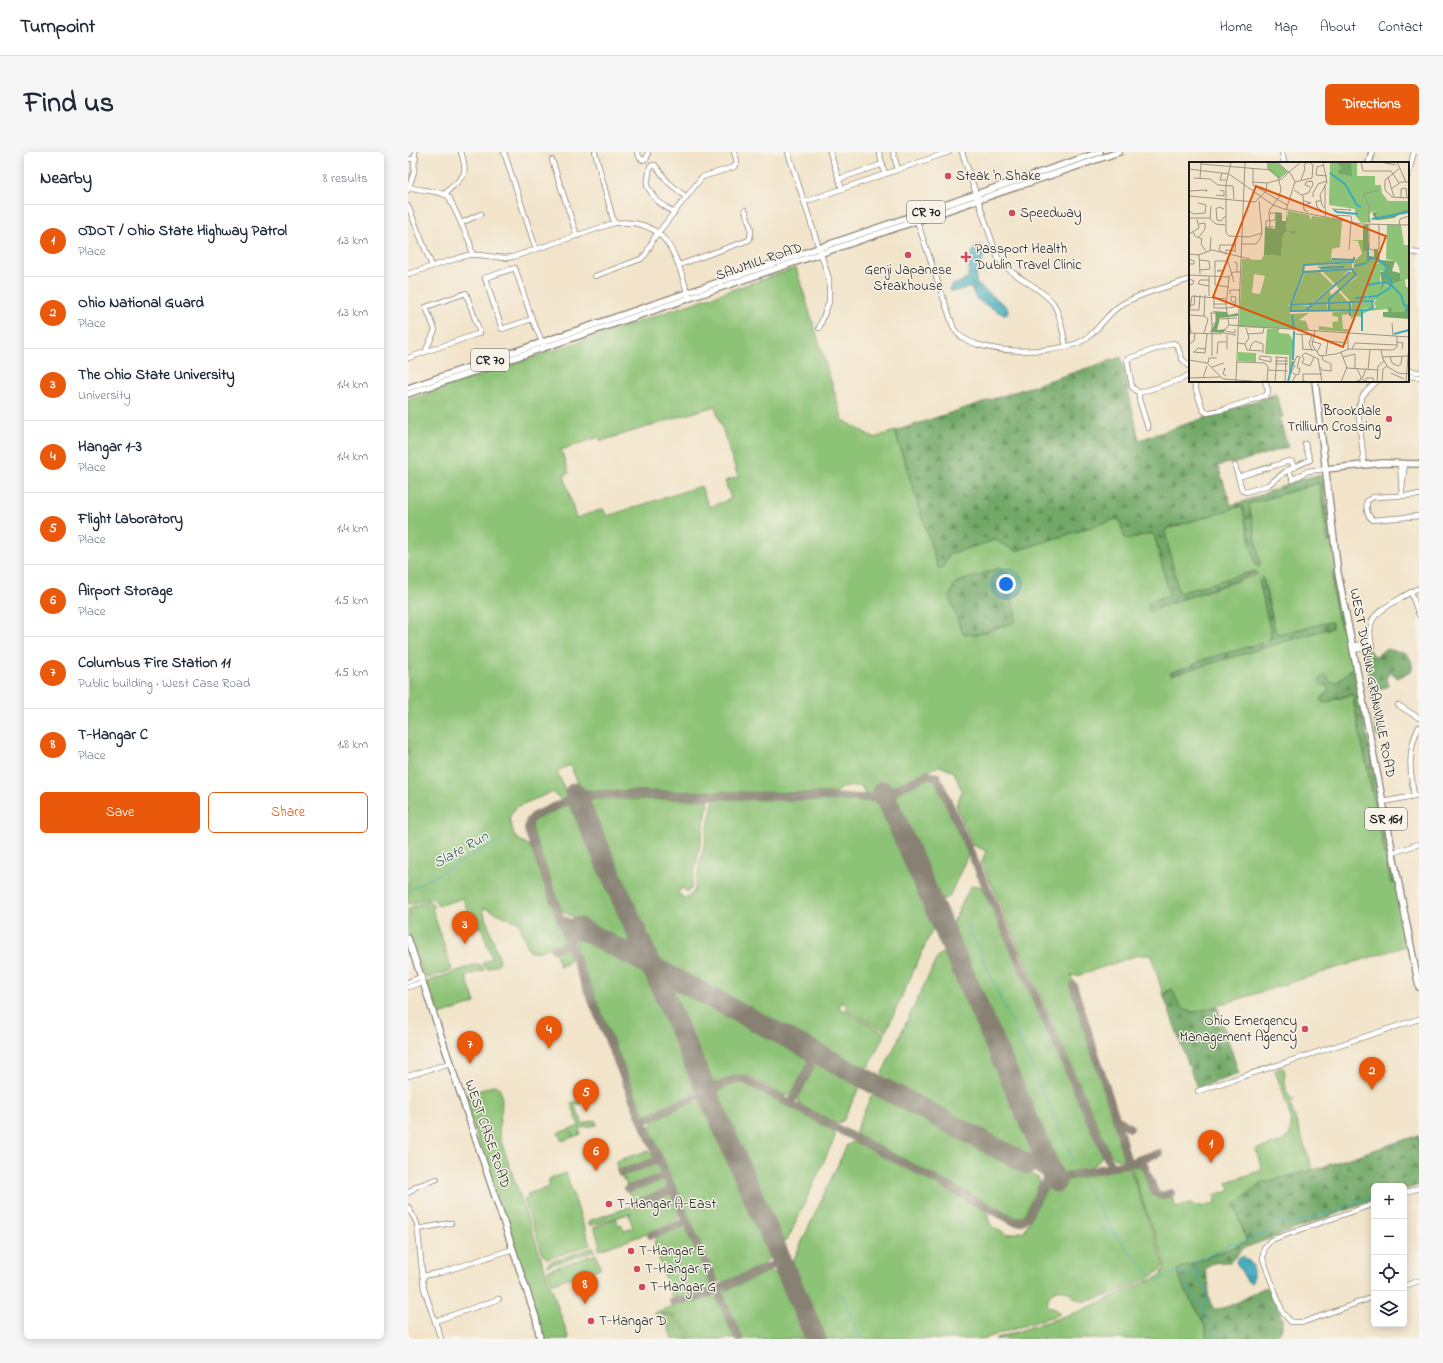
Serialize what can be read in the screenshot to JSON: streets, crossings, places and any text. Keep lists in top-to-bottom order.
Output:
{
  "streets": {
    "main road": [
      "CR 70",
      "SAWMILL ROAD",
      "WEST DUBLIN GRANVILLE ROAD",
      "SR 161",
      "WEST CASE ROAD"
    ]
  },
  "water": ["Slate Run"],
  "places": {
    "other": [
      "Steak 'n Shake",
      "Speedway",
      "Genji Japanese Steakhouse",
      "Brookdale Trillium Crossing",
      "Ohio Emergency Management Agency",
      "T-Hangar A-East",
      "T-Hangar E",
      "T-Hangar F",
      "T-Hangar G",
      "T-Hangar D"
    ],
    "health": ["Passport Health Dublin Travel Clinic"]
  },
  "page": {
    "header": "Turnpoint",
    "nav": [
      "Home",
      "Map",
      "About",
      "Contact"
    ],
    "title": "Find us",
    "buttons": [
      "Directions",
      ["Save", "Share"]
    ],
    "heading": ["Nearby", "8 results"],
    "list": [
      {
        "mark": "1",
        "name": "ODOT / Ohio State Highway Patrol",
        "note": "Place",
        "value": "1.3 km"
      },
      {
        "mark": "2",
        "name": "Ohio National Guard",
        "note": "Place",
        "value": "1.3 km"
      },
      {
        "mark": "3",
        "name": "The Ohio State University",
        "note": "University",
        "value": "1.4 km"
      },
      {
        "mark": "4",
        "name": "Hangar 1-3",
        "note": "Place",
        "value": "1.4 km"
      },
      {
        "mark": "5",
        "name": "Flight Laboratory",
        "note": "Place",
        "value": "1.4 km"
      },
      {
        "mark": "6",
        "name": "Airport Storage",
        "note": "Place",
        "value": "1.5 km"
      },
      {
        "mark": "7",
        "name": "Columbus Fire Station 11",
        "note": "Public building · West Case Road",
        "value": "1.5 km"
      },
      {
        "mark": "8",
        "name": "T-Hangar C",
        "note": "Place",
        "value": "1.8 km"
      }
    ],
    "pins": [
      "3",
      "4",
      "7",
      "2",
      "5",
      "1",
      "6",
      "8"
    ],
    "map_buttons": ["+", "−"]
  }
}
